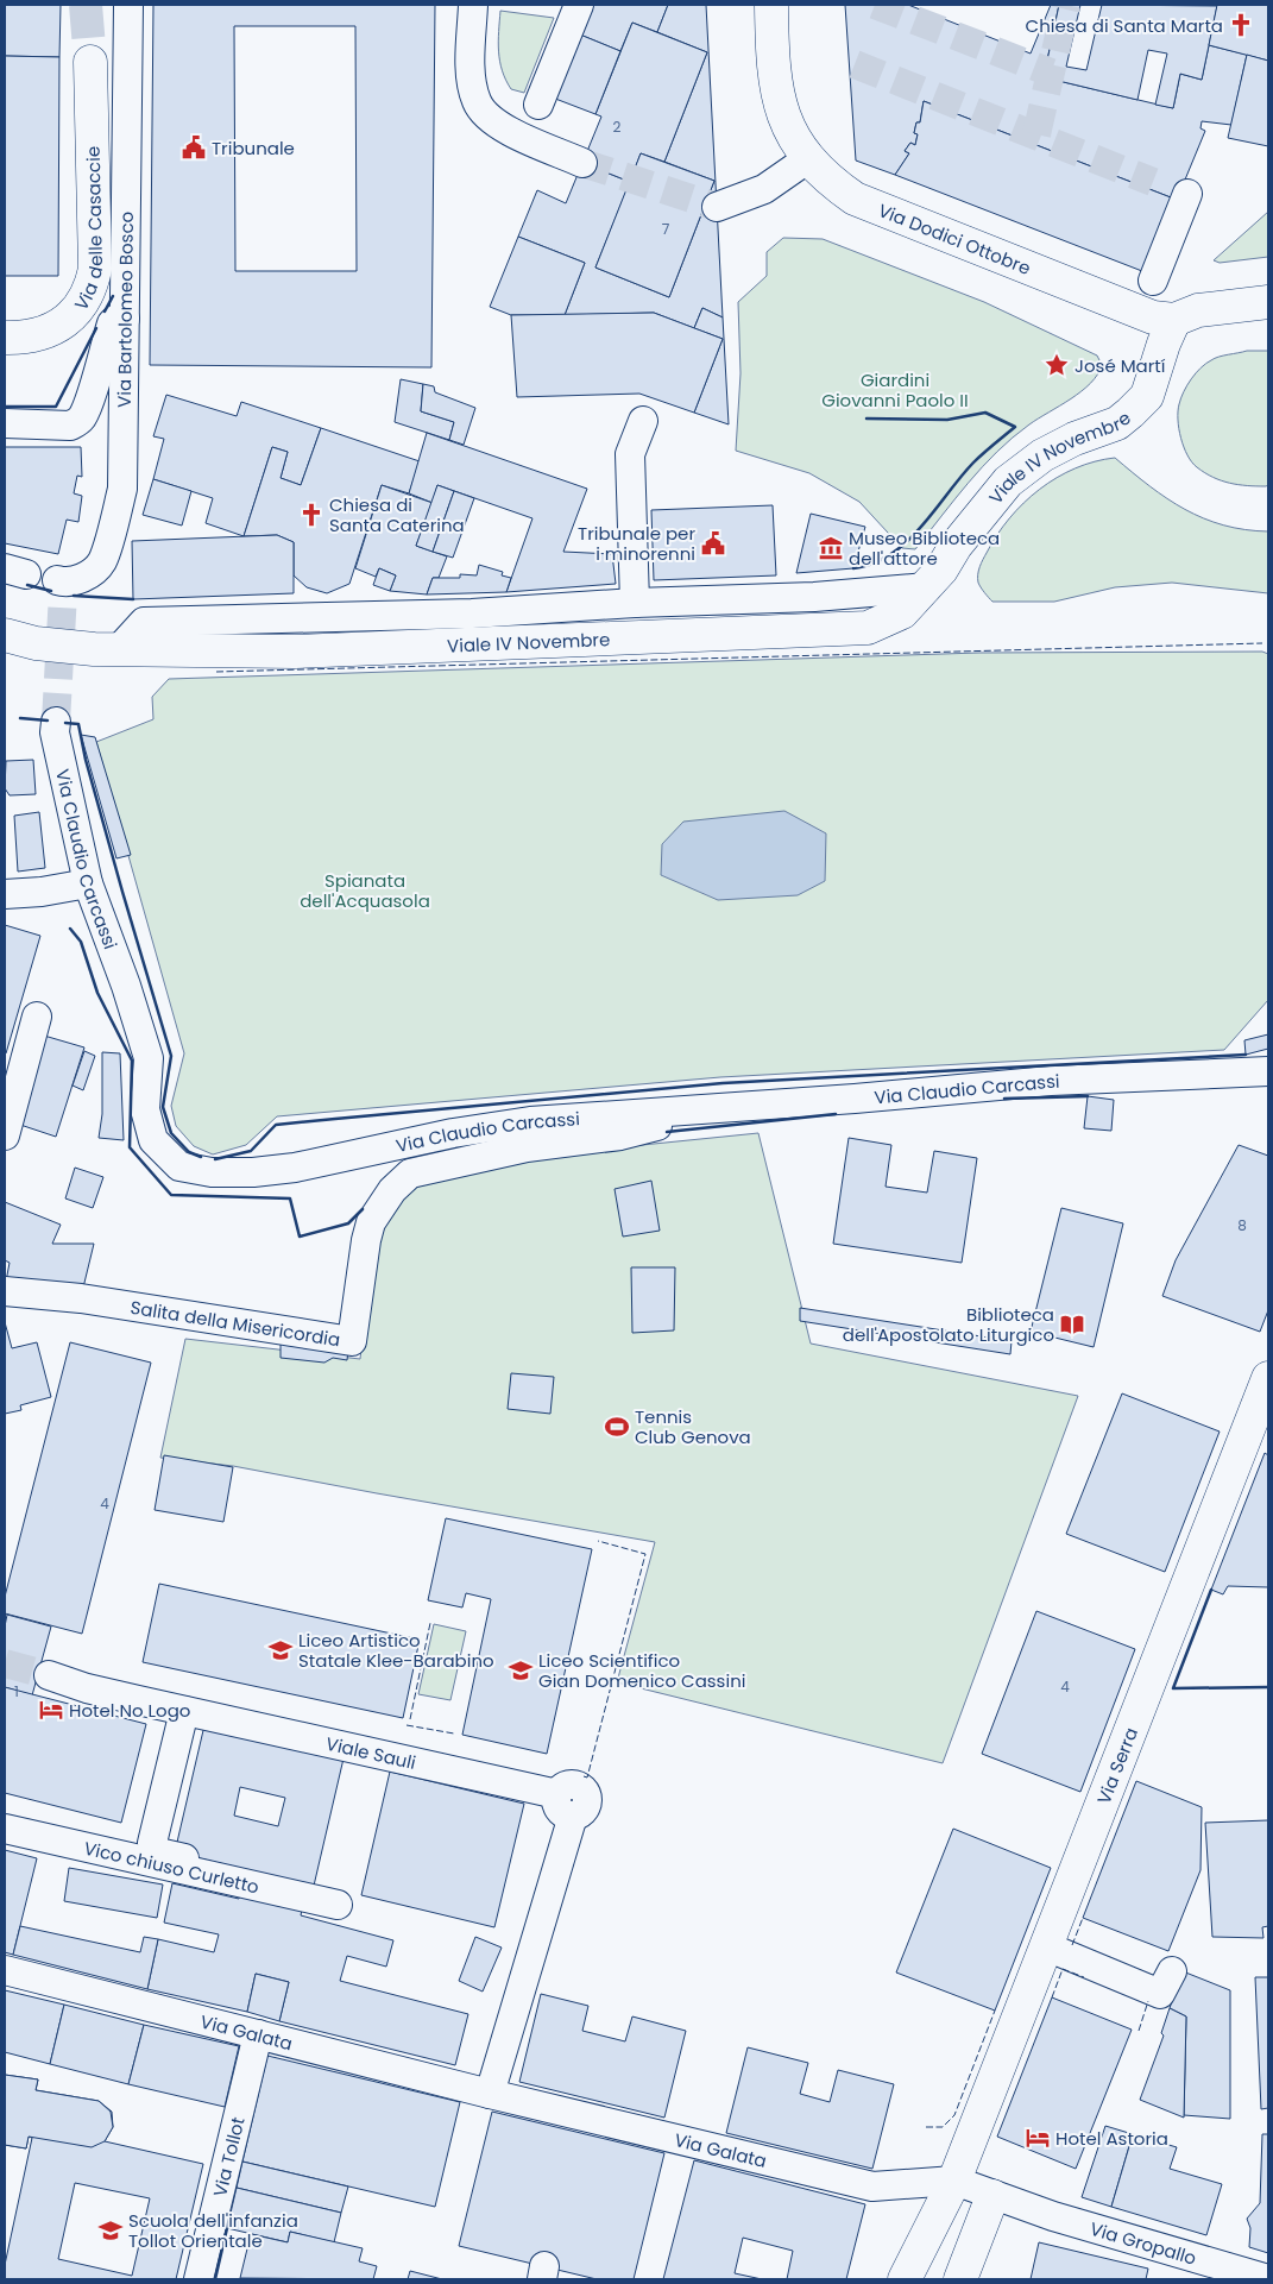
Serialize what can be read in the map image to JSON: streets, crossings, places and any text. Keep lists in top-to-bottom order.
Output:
{
  "streets": {
    "main road": [
      "Via delle Casaccie",
      "Via Dodici Ottobre",
      "Viale IV Novembre",
      "Via Serra"
    ],
    "street": [
      "Via Bartolomeo Bosco",
      "Via Claudio Carcassi",
      "Salita della Misericordia",
      "Viale Sauli",
      "Vico chiuso Curletto",
      "Via Galata",
      "Via Tollot",
      "Via Gropallo"
    ]
  },
  "crossings": [
    ["Via Dodici Ottobre", "Viale IV Novembre"],
    ["Viale Sauli", "Via Galata"],
    ["Via Serra", "Via Galata"],
    ["Via Serra", "Via Gropallo"],
    ["Via Galata", "Via Tollot"],
    ["Via Galata", "Via Gropallo"]
  ],
  "parks": ["Giardini Giovanni Paolo II", "Spianata dell'Acquasola"],
  "places": {
    "church": ["Chiesa di Santa Marta", "Chiesa di Santa Caterina"],
    "public building": ["Tribunale", "Tribunale per i minorenni"],
    "place": ["José Martí"],
    "museum": ["Museo Biblioteca dell'attore"],
    "library": ["Biblioteca dell'Apostolato Liturgico"],
    "sports": ["Tennis Club Genova"],
    "school or university": ["Liceo Artistico Statale Klee-Barabino", "Liceo Scientifico Gian Domenico Cassini", "Scuola dell'infanzia Tollot Orientale"],
    "hotel": ["Hotel No Logo", "Hotel Astoria"]
  },
  "house_numbers": [
    "2",
    "7",
    "8",
    "4",
    "4",
    "1"
  ]
}
